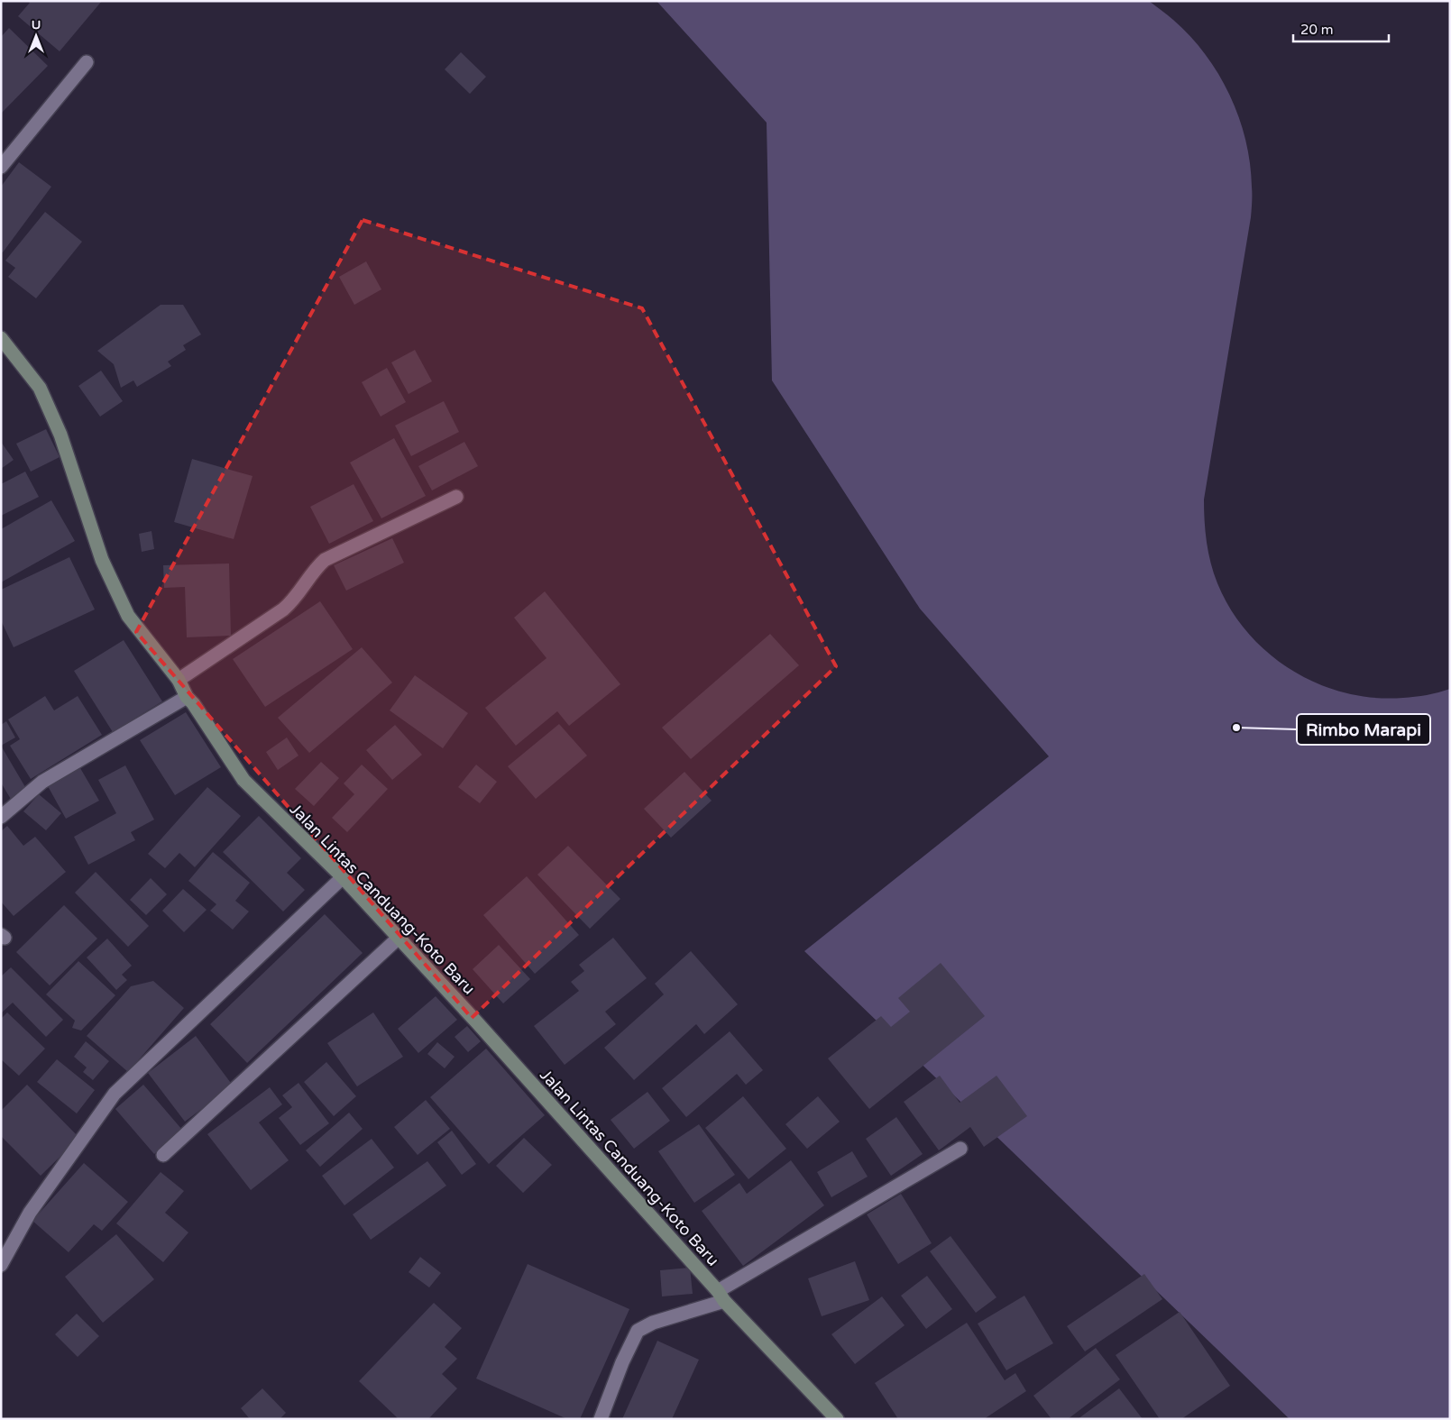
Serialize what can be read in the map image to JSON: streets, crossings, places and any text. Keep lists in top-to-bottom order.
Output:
{
  "streets": {
    "main road": ["Jalan Lintas Canduang-Koto Baru"]
  },
  "places": ["Rimbo Marapi"],
  "scale_bar": "20 m",
  "north": "top"
}
